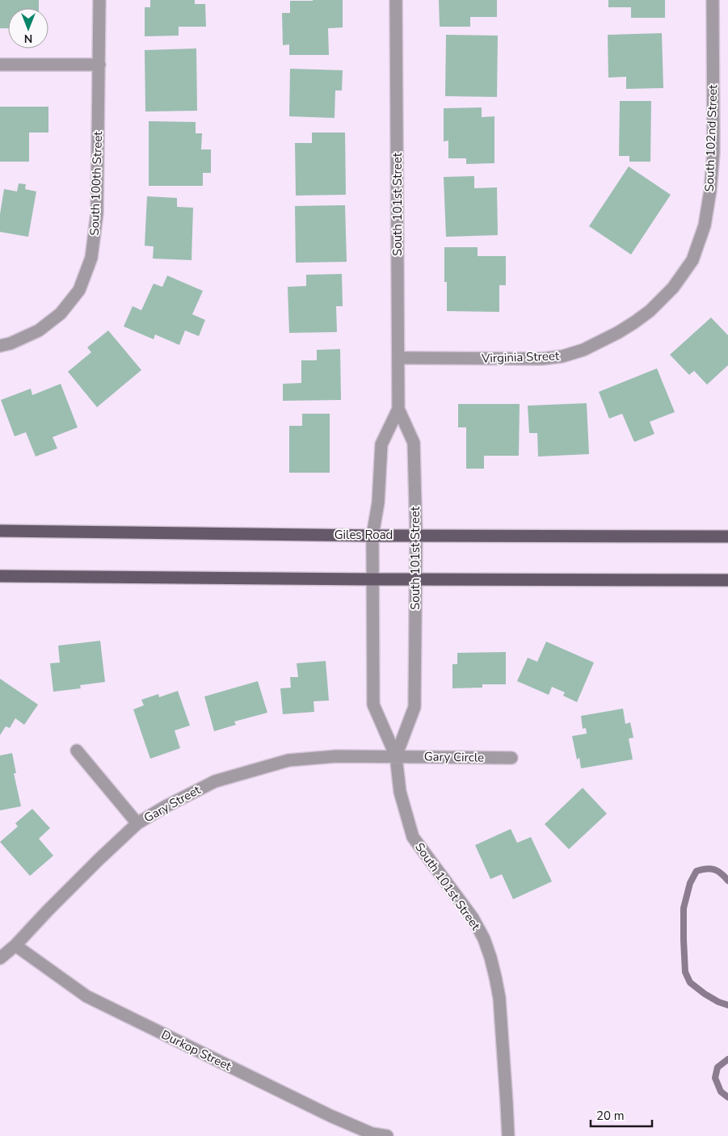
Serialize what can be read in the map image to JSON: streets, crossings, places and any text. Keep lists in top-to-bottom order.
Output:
{
  "streets": {
    "main road": ["Giles Road"],
    "street": [
      "South 102nd Street",
      "South 100th Street",
      "South 101st Street",
      "Virginia Street",
      "Gary Circle",
      "Gary Street",
      "Durkop Street"
    ]
  },
  "crossings": [
    ["South 102nd Street", "Virginia Street"],
    ["South 101st Street", "Virginia Street"],
    ["South 101st Street", "Giles Road"],
    ["South 101st Street", "Gary Circle"],
    ["South 101st Street", "Gary Street"],
    ["Gary Circle", "Gary Street"],
    ["Gary Street", "Durkop Street"]
  ],
  "scale_bar": "20 m",
  "north": "bottom"
}
